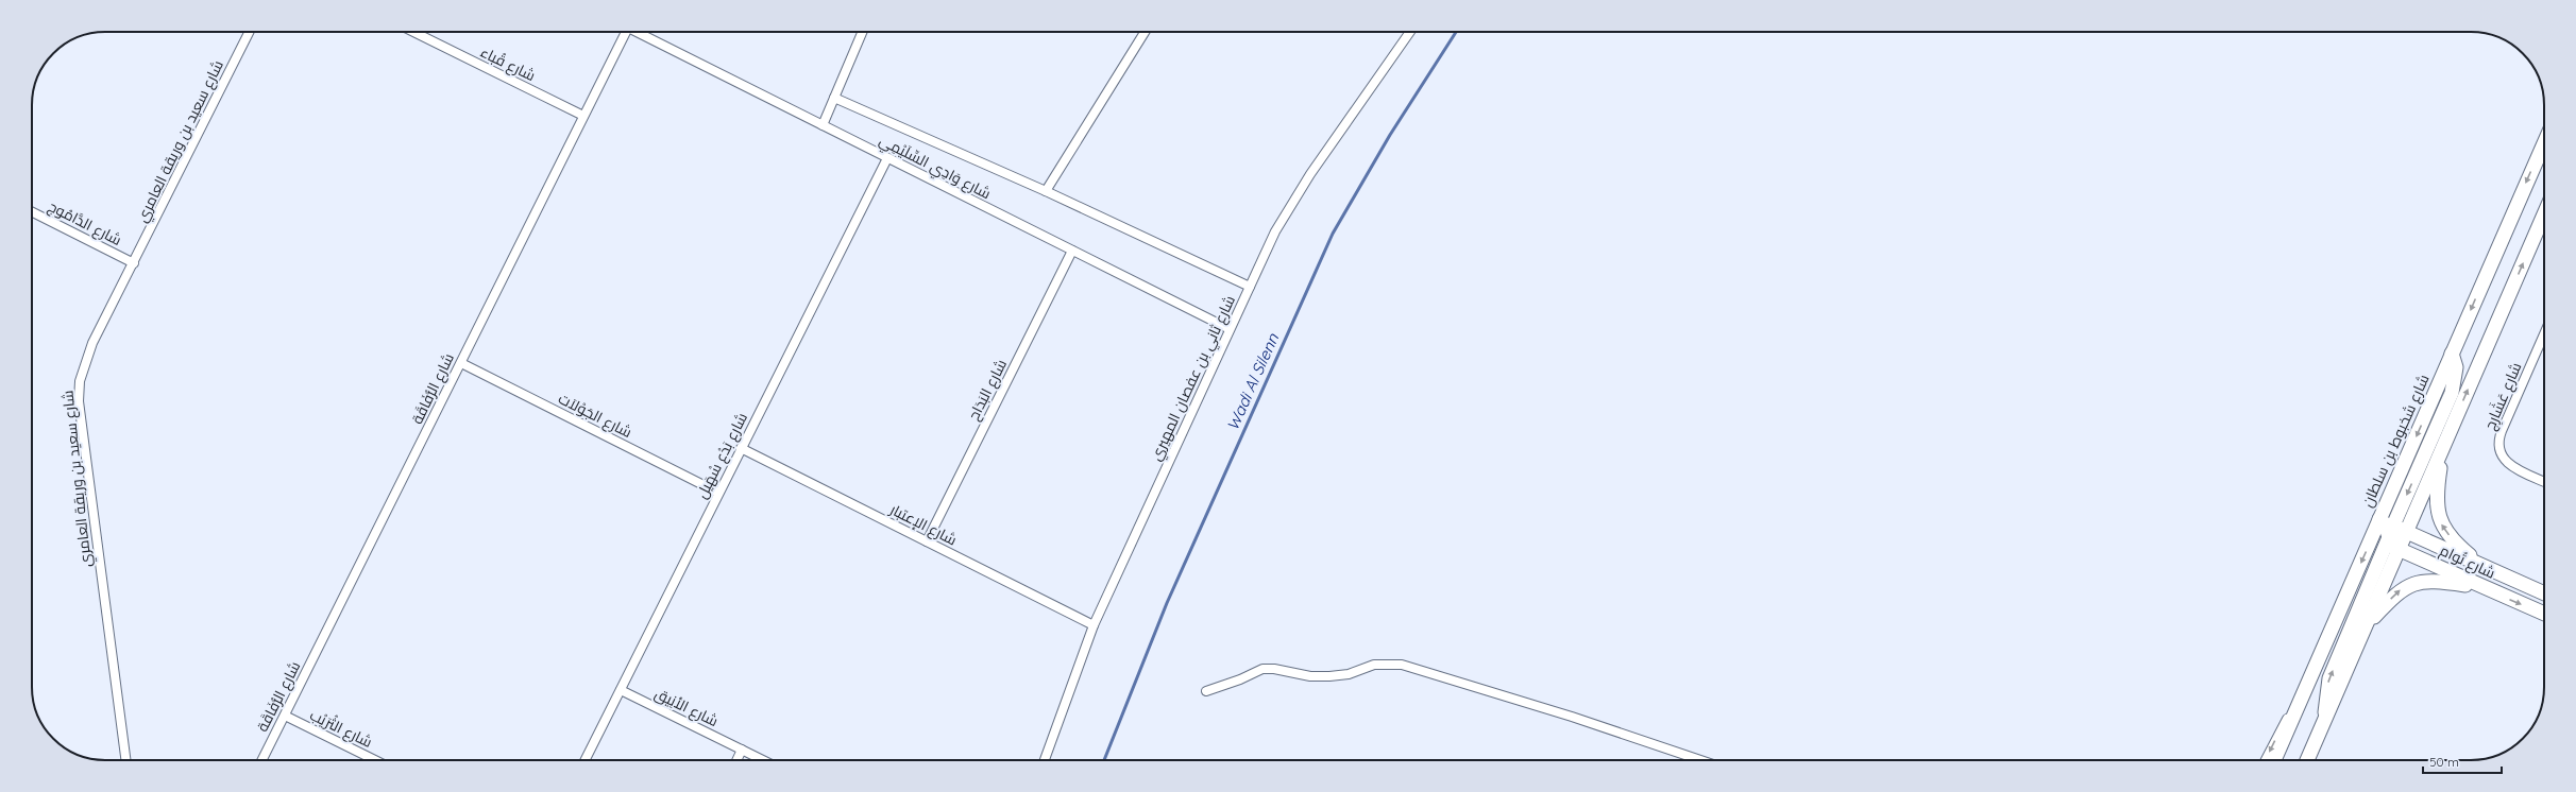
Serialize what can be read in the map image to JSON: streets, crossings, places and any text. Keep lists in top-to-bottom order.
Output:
{
  "streets": {
    "main road": ["شارع شخبوط بن سلطان", "شارع تُوام"],
    "street": [
      "شارع قُباء",
      "شارع سعيد بن وريقة العامري",
      "شارع وَادِي السِّلَيْمِي",
      "شارع الدَّامُوج",
      "شارع ثاني بن عفصان المهيري",
      "شارع الرُّفَاقَة",
      "شارع البَدَاح",
      "شارع عَشَارِج",
      "شارع الجَوْلاَت",
      "شارع بَدْع سْهَيل",
      "شارع الإعتبار",
      "شارع الأنِيق",
      "شارع الثُرَيْب"
    ]
  },
  "crossings": [
    ["شارع قُباء", "شارع الرُّفَاقَة"],
    ["شارع سعيد بن وريقة العامري", "شارع الدَّامُوج"],
    ["شارع وَادِي السِّلَيْمِي", "شارع ثاني بن عفصان المهيري"],
    ["شارع وَادِي السِّلَيْمِي", "شارع البَدَاح"],
    ["شارع وَادِي السِّلَيْمِي", "شارع بَدْع سْهَيل"],
    ["شارع ثاني بن عفصان المهيري", "شارع الإعتبار"],
    ["شارع الرُّفَاقَة", "شارع الجَوْلاَت"],
    ["شارع الرُّفَاقَة", "شارع الثُرَيْب"],
    ["شارع البَدَاح", "شارع الإعتبار"],
    ["شارع الجَوْلاَت", "شارع بَدْع سْهَيل"],
    ["شارع شخبوط بن سلطان", "شارع تُوام"],
    ["شارع بَدْع سْهَيل", "شارع الإعتبار"],
    ["شارع بَدْع سْهَيل", "شارع الأنِيق"]
  ],
  "water": ["Wadi Al Silenn"],
  "scale_bar": "50 m"
}
